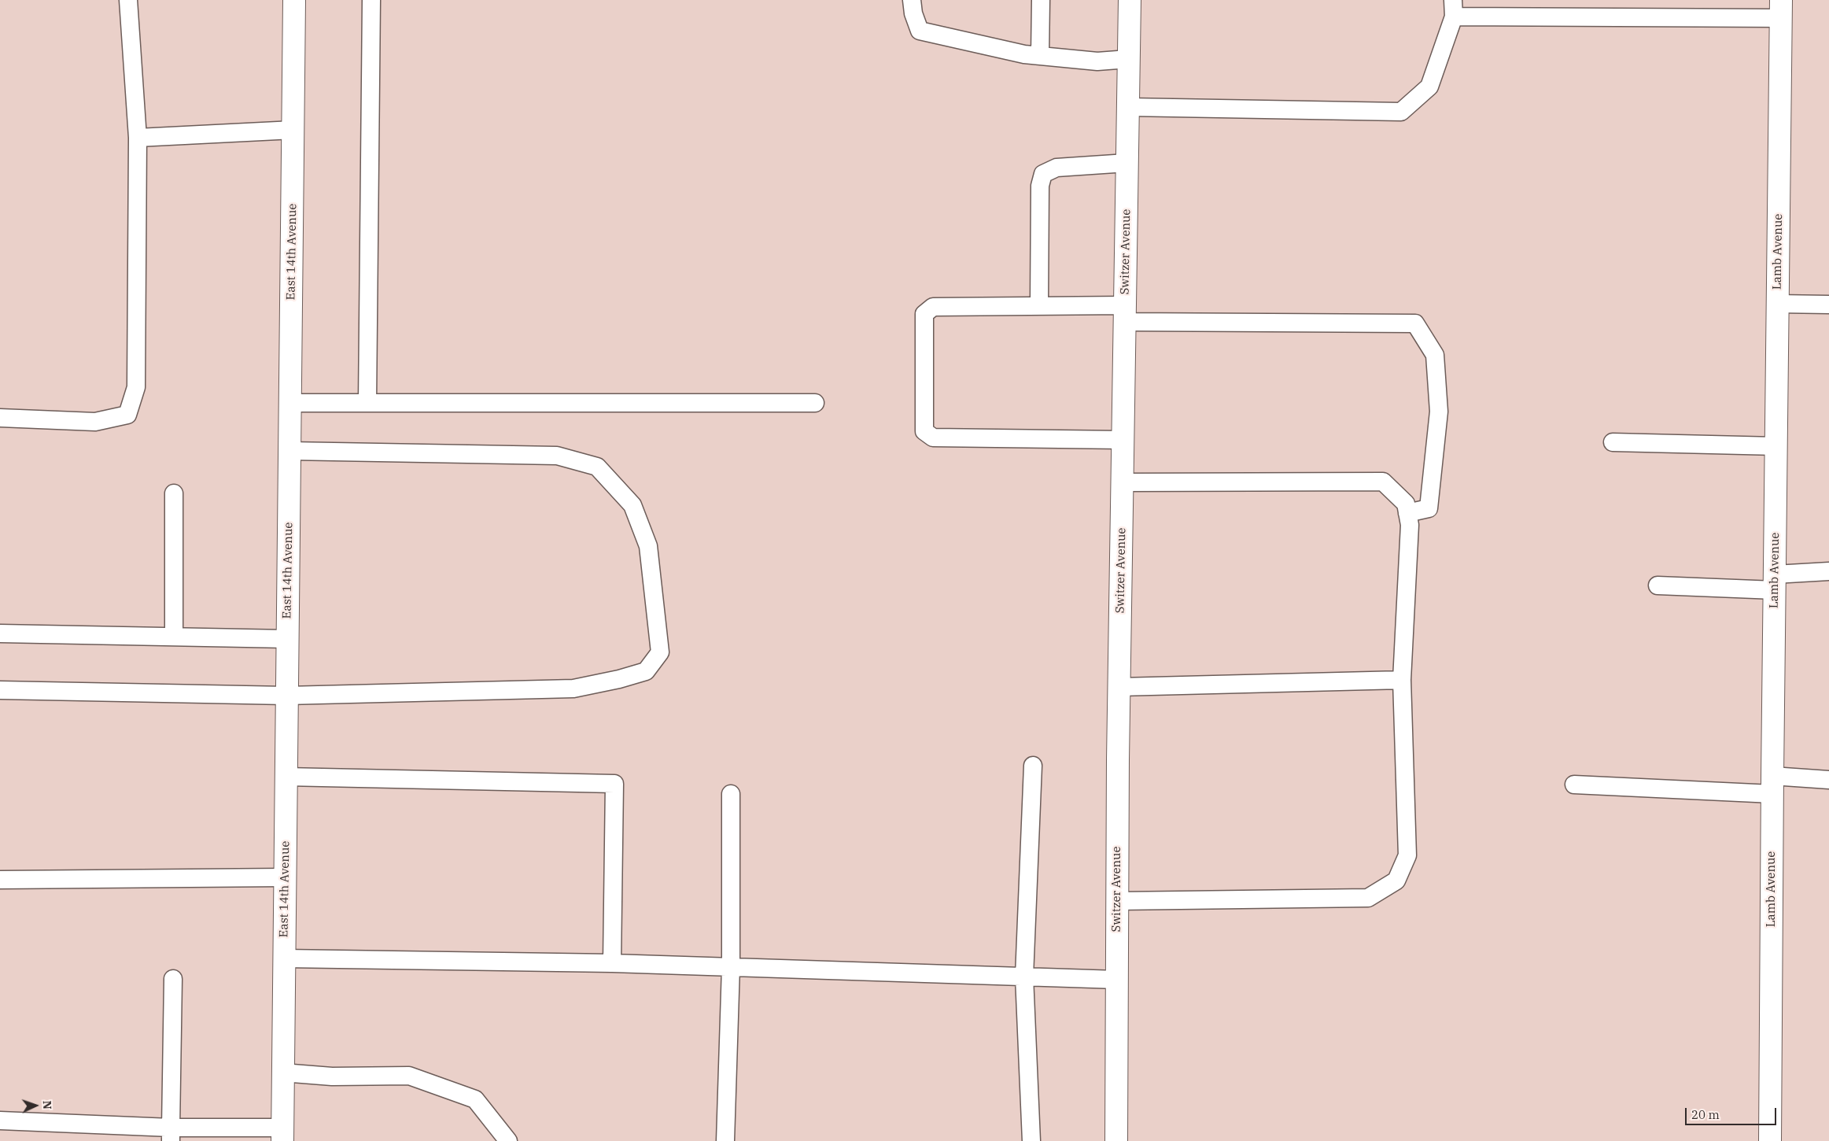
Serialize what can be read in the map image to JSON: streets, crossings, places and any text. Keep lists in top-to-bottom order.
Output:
{
  "streets": {
    "street": ["East 14th Avenue", "Switzer Avenue", "Lamb Avenue"]
  },
  "scale_bar": "20 m",
  "north": "right"
}
